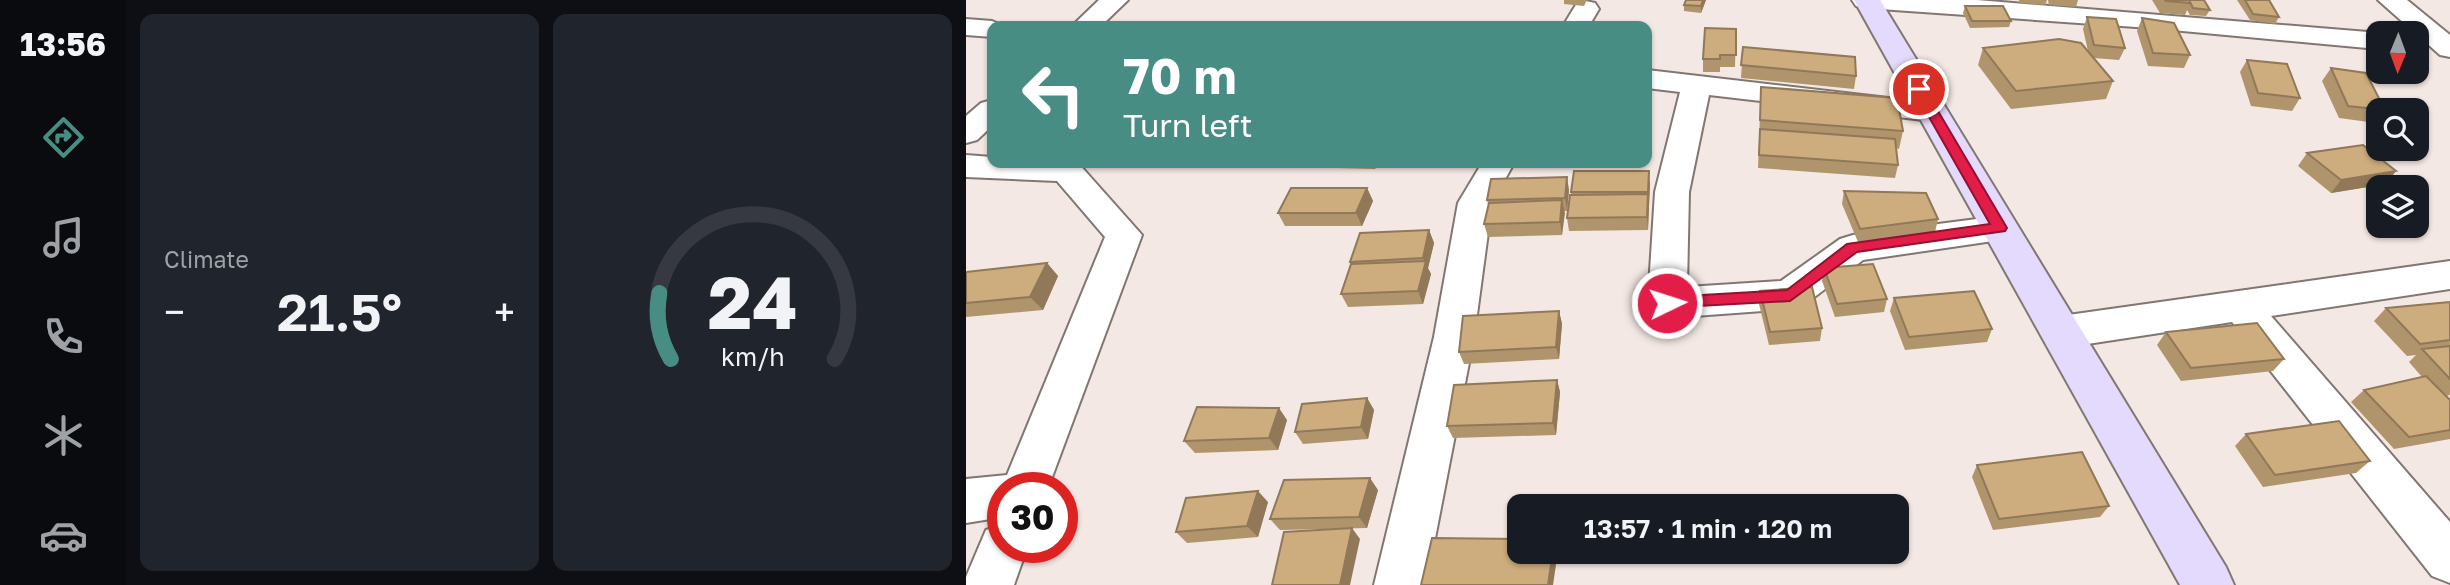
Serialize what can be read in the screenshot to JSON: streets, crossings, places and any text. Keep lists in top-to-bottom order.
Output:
{
  "north": "bottom",
  "page": {
    "tabs": "13:56",
    "tile": "Climate",
    "turn": ["70 m", "Turn left"],
    "heat": ["−", "21.5°", "+"],
    "limit": "30",
    "trip": "13:57 · 1 min · 120 m",
    "gauge": ["24", "km/h"]
  }
}
